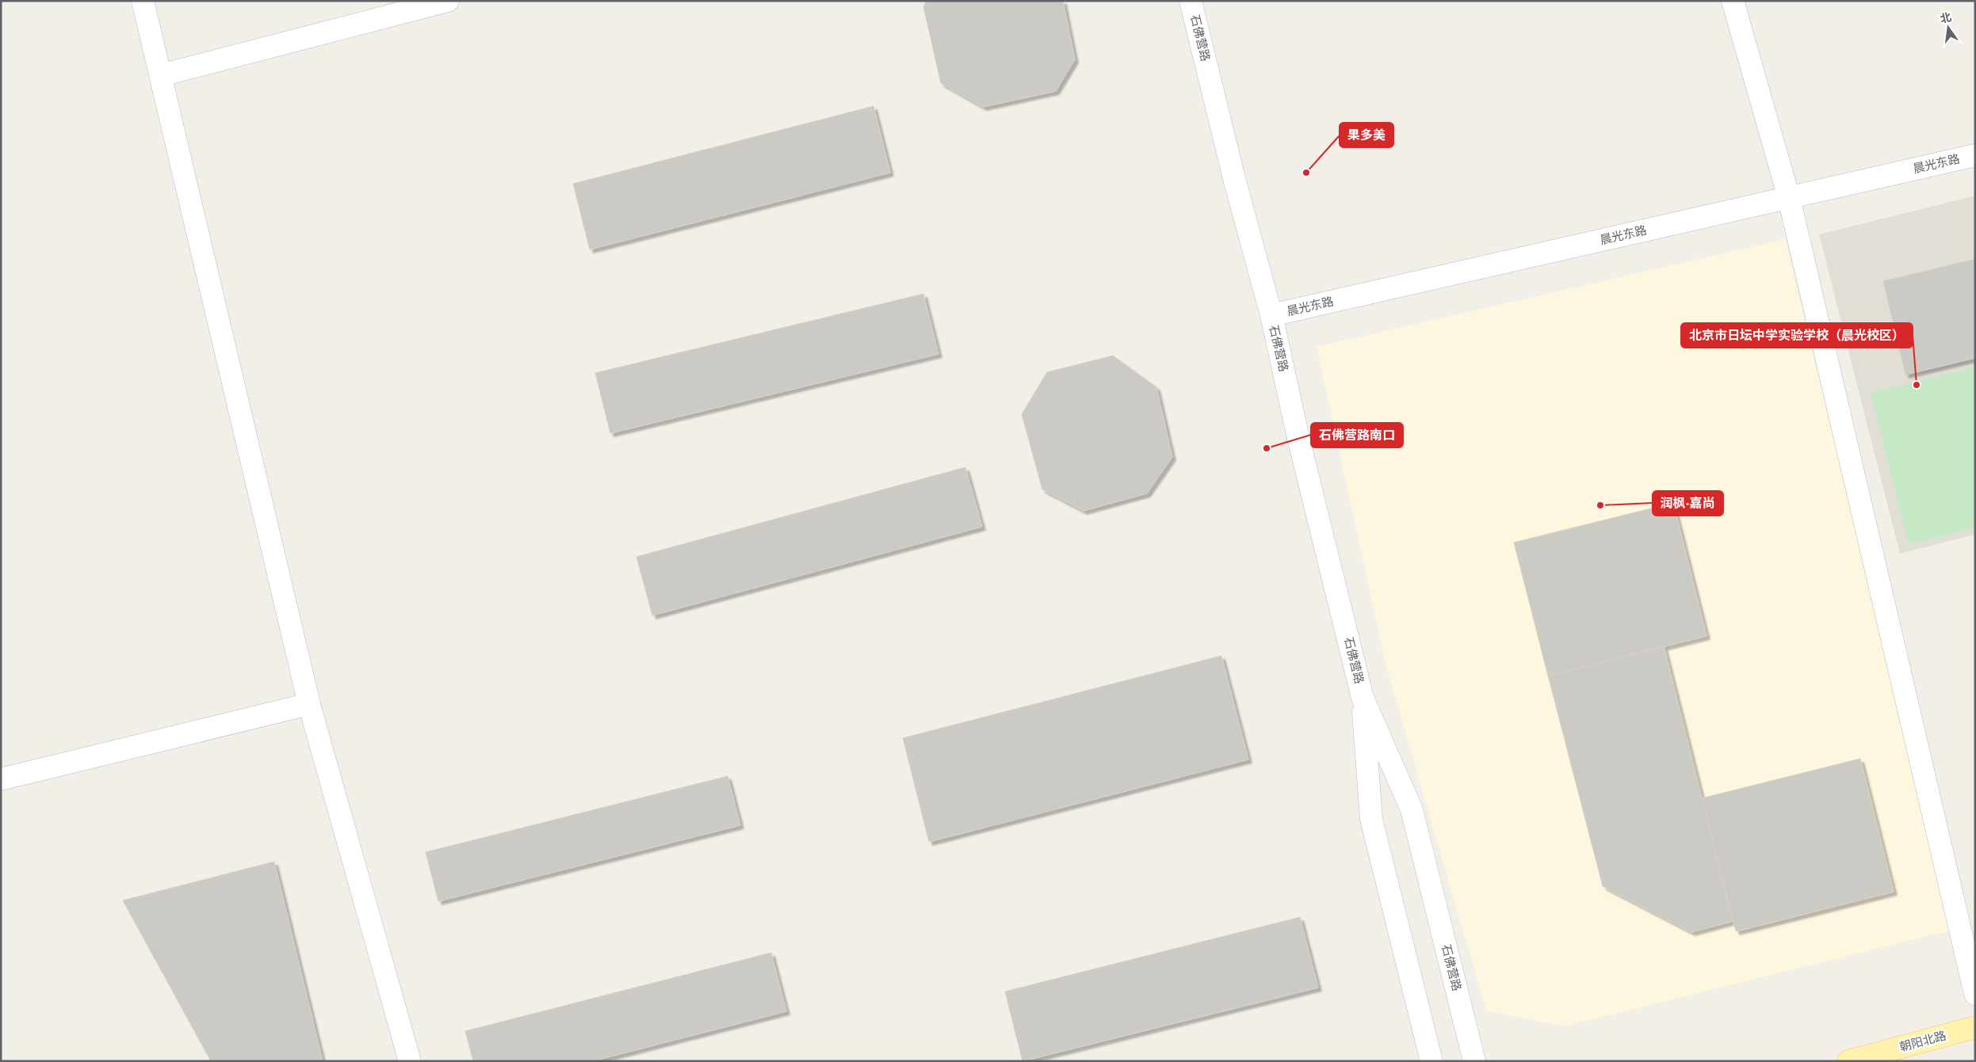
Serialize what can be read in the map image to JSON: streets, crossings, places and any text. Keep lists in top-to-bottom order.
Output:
{
  "streets": {
    "main road": ["朝阳北路"],
    "street": ["石佛营路", "晨光东路"]
  },
  "crossings": [
    ["石佛营路", "晨光东路"]
  ],
  "places": [
    "果多美",
    "北京市日坛中学实验学校（晨光校区）",
    "石佛营路南口",
    "润枫·嘉尚"
  ],
  "north": "top"
}
